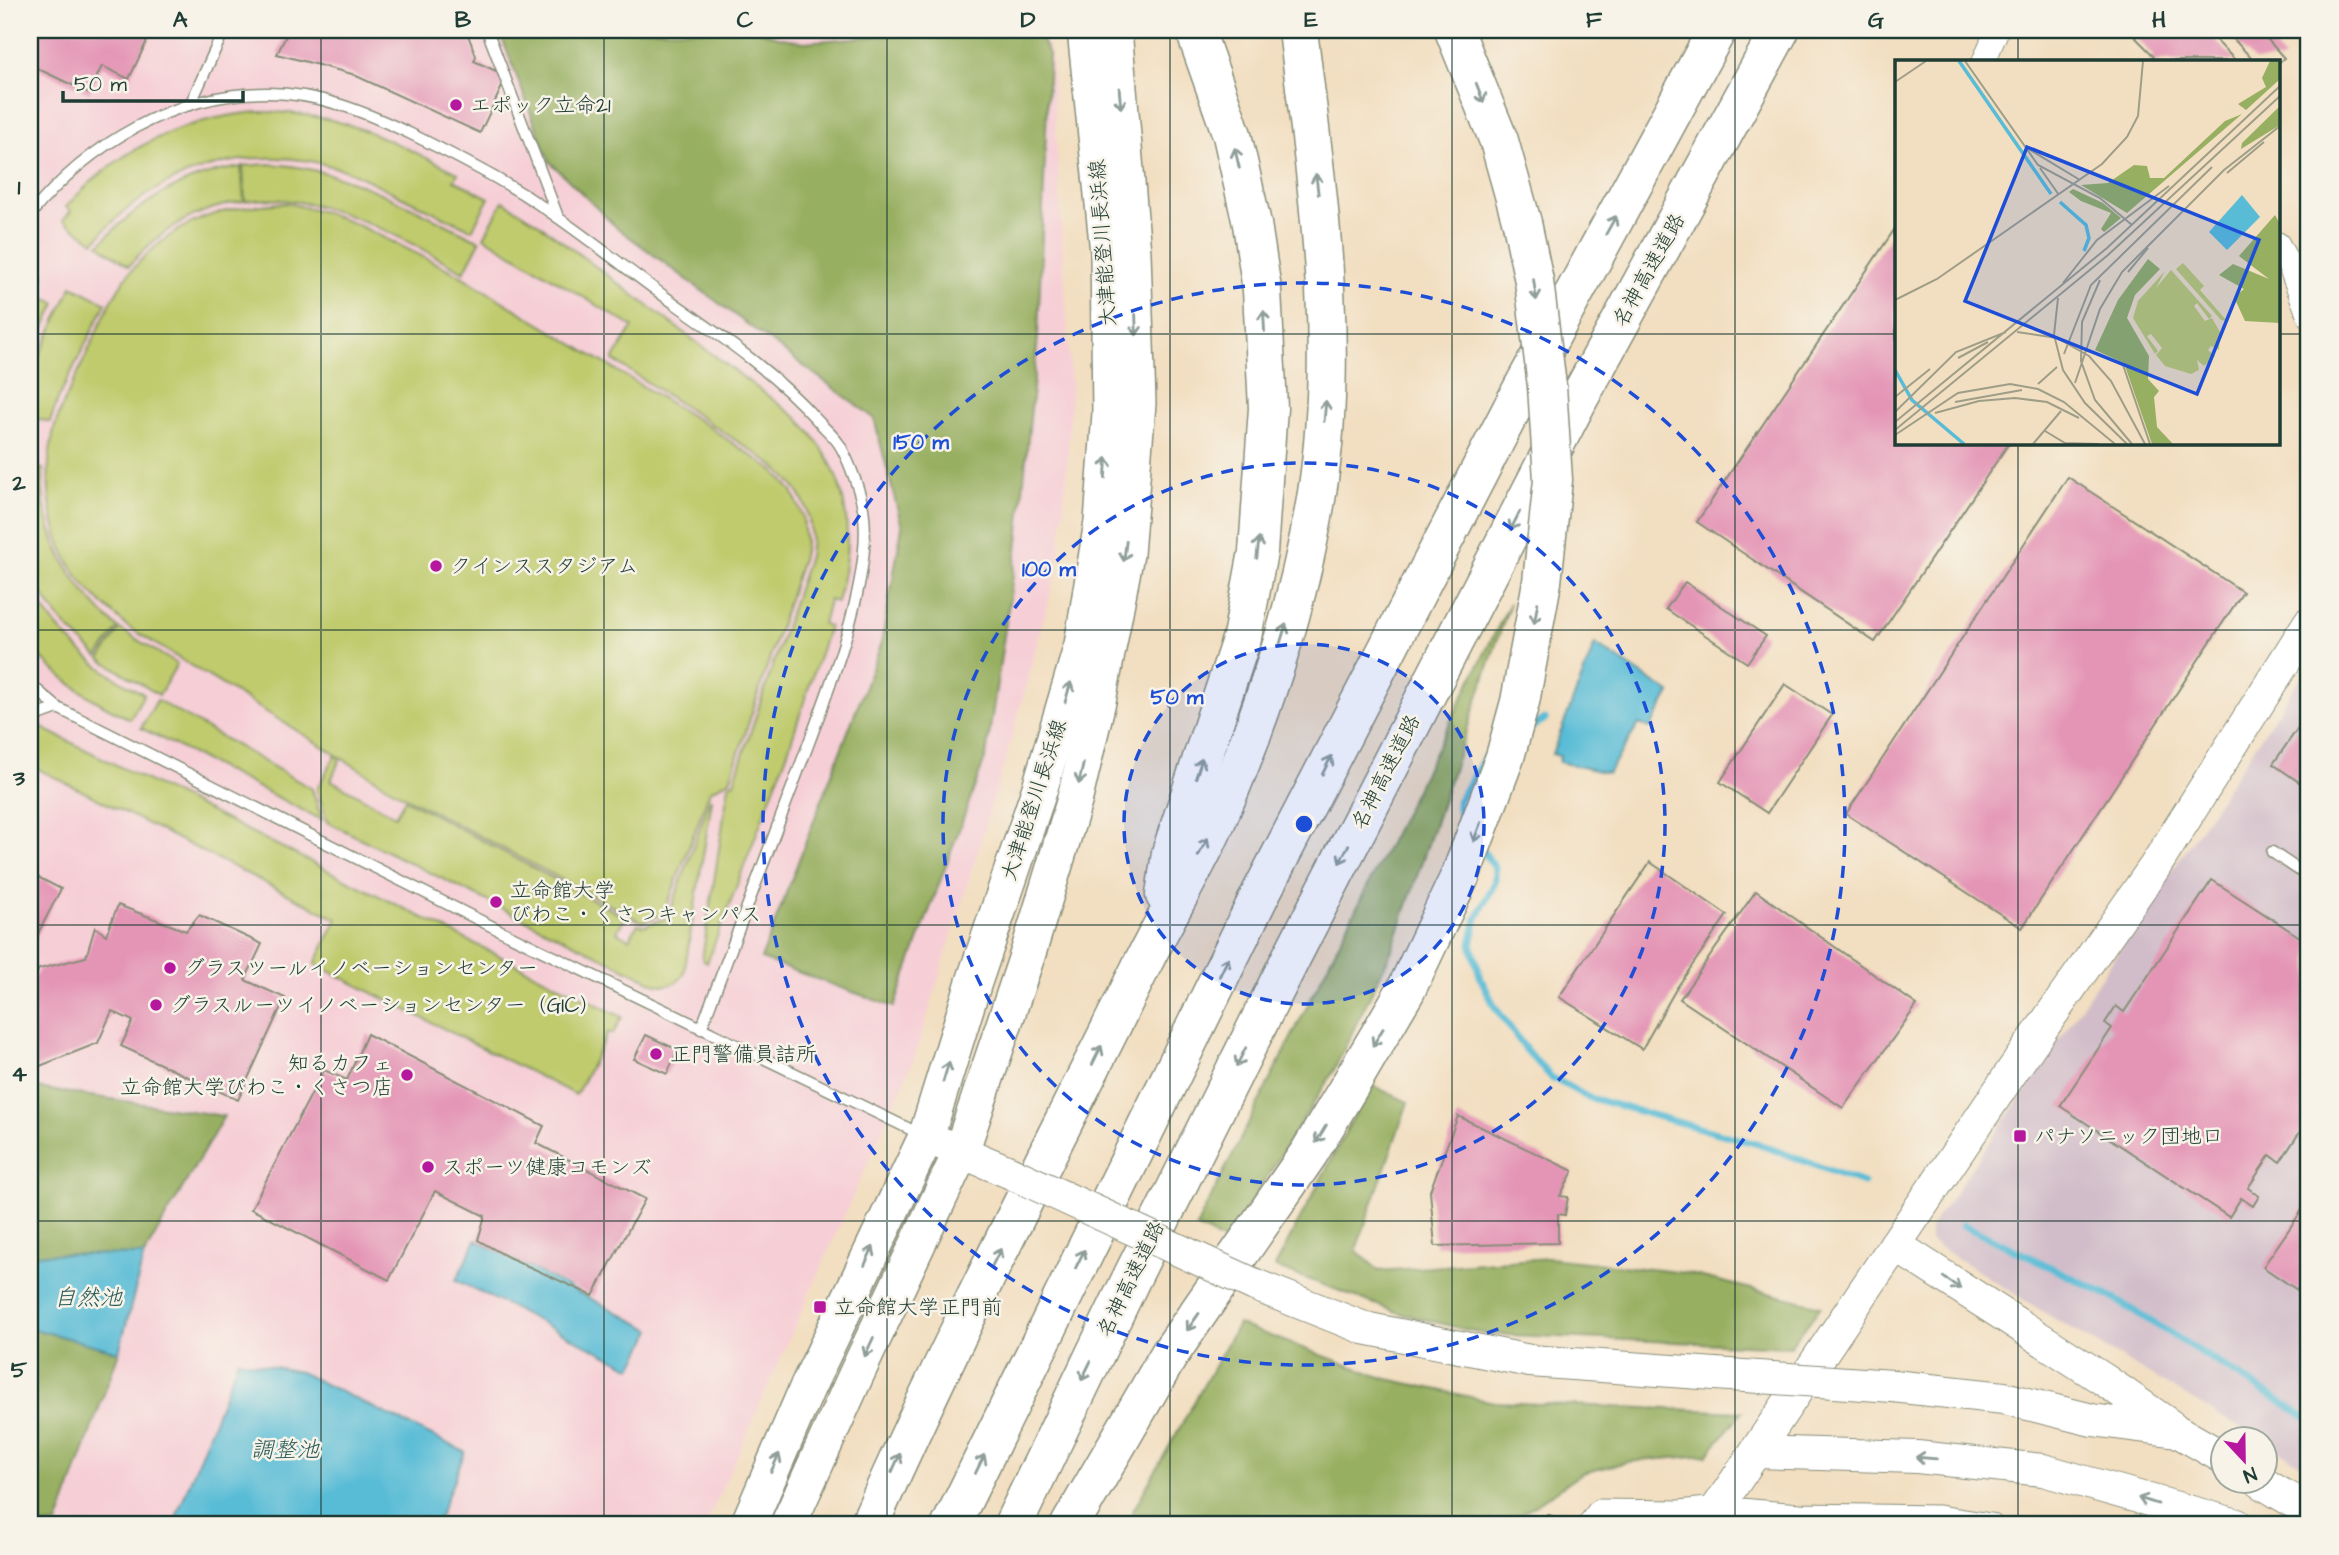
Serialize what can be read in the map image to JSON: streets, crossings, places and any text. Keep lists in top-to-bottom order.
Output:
{
  "streets": {
    "highway": ["名神高速道路"],
    "main road": ["大津能登川長浜線"]
  },
  "water": ["自然池", "調整池"],
  "places": {
    "other": [
      "エポック立命21",
      "クインススタジアム",
      "立命館大学 びわこ・くさつキャンパス",
      "グラスツールイノベーションセンター",
      "グラスルーツイノベーションセンター（GIC）",
      "正門警備員詰所",
      "知るカフェ 立命館大学びわこ・くさつ店",
      "スポーツ健康コモンズ"
    ],
    "transit": ["パナソニック団地口", "立命館大学正門前"]
  },
  "scale_bar": "50 m",
  "north": "bottom",
  "grid": {
    "columns": [
      "A",
      "B",
      "C",
      "D",
      "E",
      "F",
      "G",
      "H"
    ],
    "rows": [
      "1",
      "2",
      "3",
      "4",
      "5"
    ]
  },
  "rings": ["150 m", "100 m", "50 m"]
}
